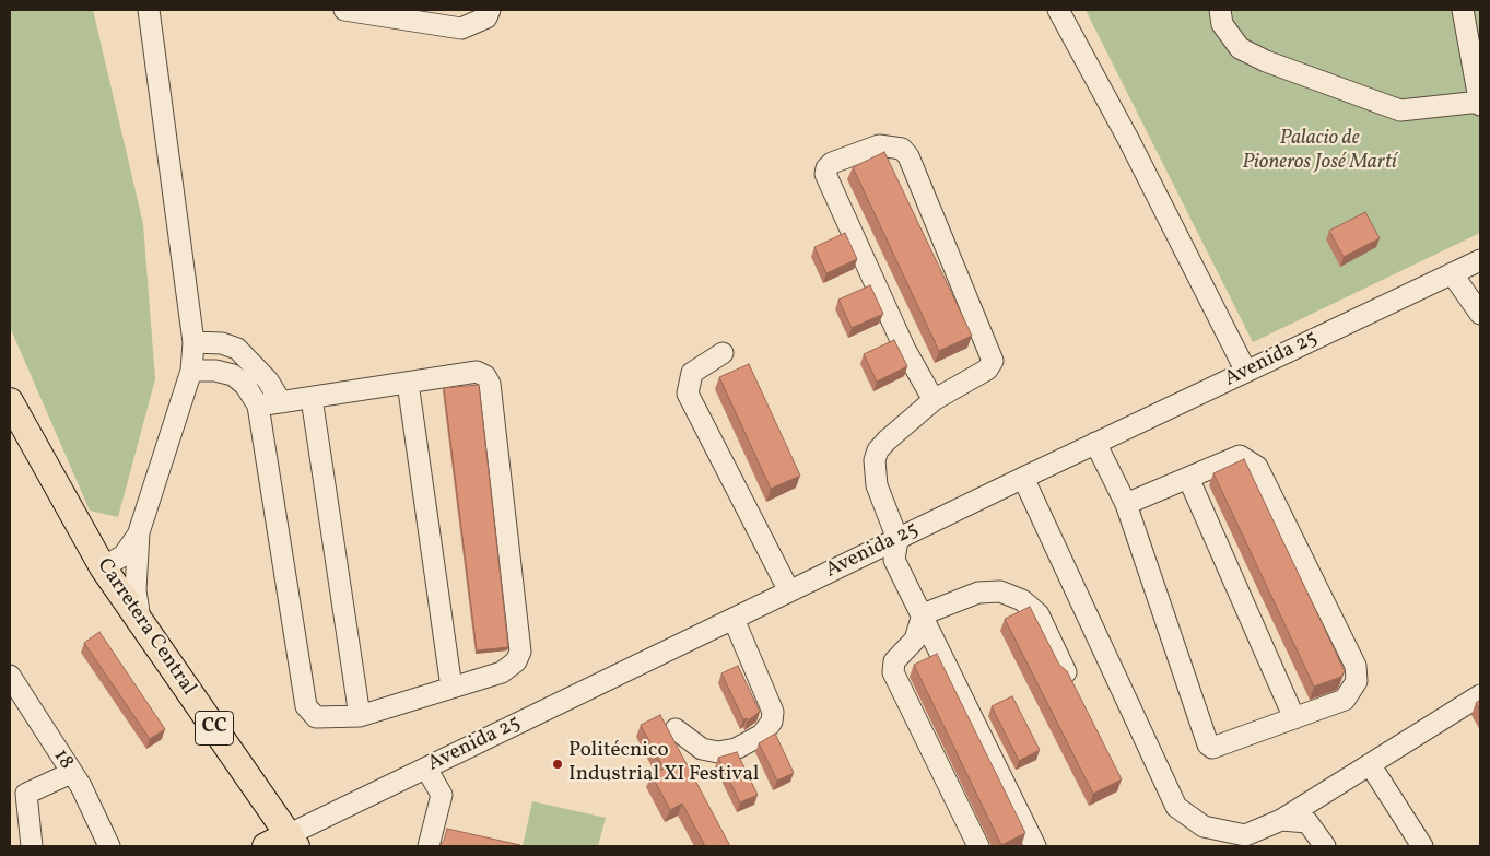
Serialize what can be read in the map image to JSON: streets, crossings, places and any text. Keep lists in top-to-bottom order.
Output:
{
  "streets": {
    "main road": ["Avenida 25", "Carretera Central", "CC"],
    "street": ["18"]
  },
  "crossings": [
    ["Avenida 25", "Carretera Central"]
  ],
  "parks": ["Palacio de Pioneros José Martí"],
  "places": ["Politécnico Industrial XI Festival"]
}
